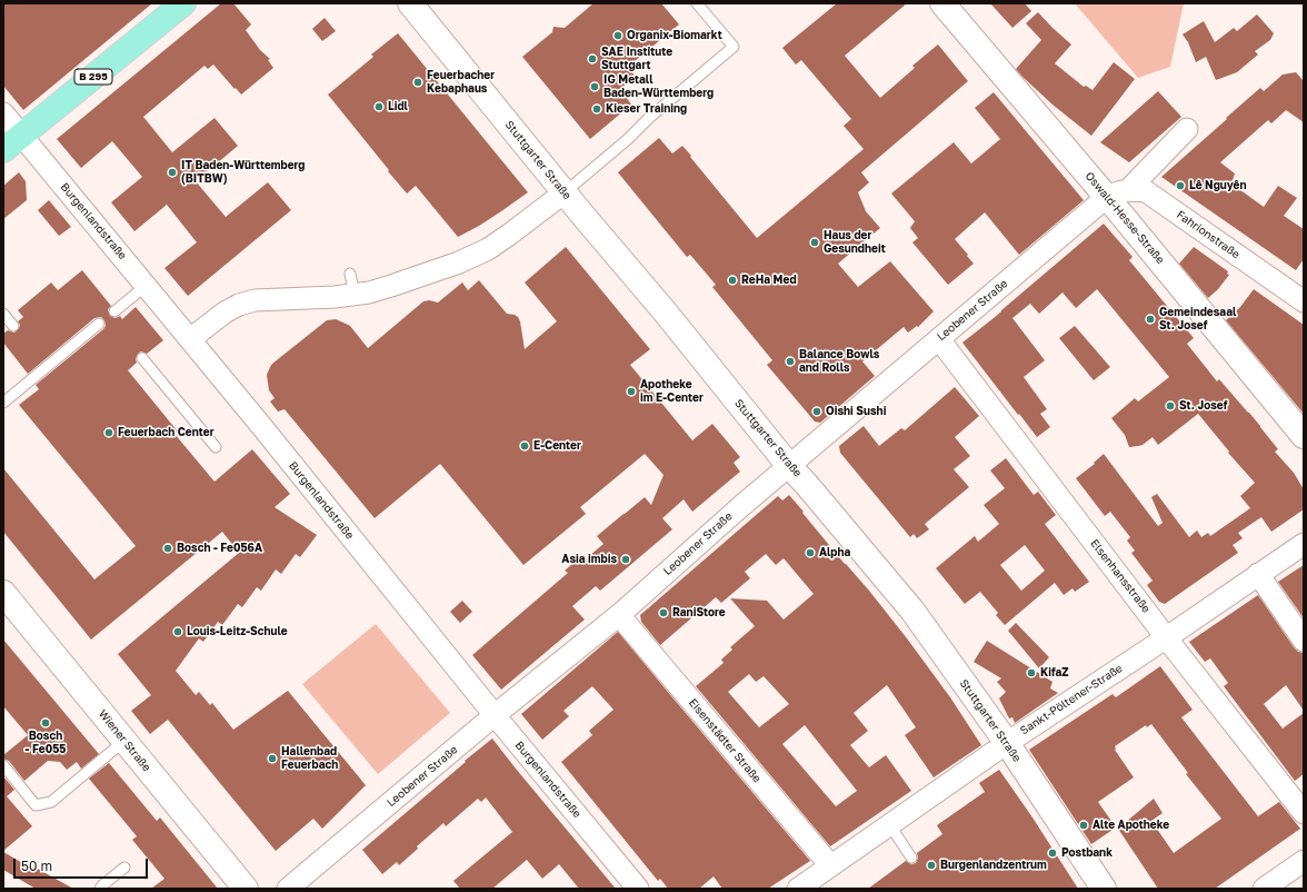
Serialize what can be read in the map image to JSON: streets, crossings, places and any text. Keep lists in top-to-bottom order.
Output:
{
  "streets": {
    "main road": ["B 295"],
    "street": [
      "Stuttgarter Straße",
      "Oswald-Hesse-Straße",
      "Burgenlandstraße",
      "Fahrionstraße",
      "Leobener Straße",
      "Elsenhansstraße",
      "Sankt-Pöltener-Straße",
      "Wiener Straße",
      "Eisenstädter Straße"
    ]
  },
  "crossings": [
    ["B 295", "Burgenlandstraße"],
    ["Stuttgarter Straße", "Leobener Straße"],
    ["Stuttgarter Straße", "Sankt-Pöltener-Straße"],
    ["Oswald-Hesse-Straße", "Fahrionstraße"],
    ["Oswald-Hesse-Straße", "Leobener Straße"],
    ["Burgenlandstraße", "Leobener Straße"],
    ["Fahrionstraße", "Leobener Straße"],
    ["Leobener Straße", "Elsenhansstraße"],
    ["Leobener Straße", "Eisenstädter Straße"],
    ["Elsenhansstraße", "Sankt-Pöltener-Straße"],
    ["Sankt-Pöltener-Straße", "Eisenstädter Straße"]
  ],
  "places": [
    "Organix-Biomarkt",
    "SAE Institute Stuttgart",
    "Feuerbacher Kebaphaus",
    "IG Metall Baden-Württemberg",
    "Lidl",
    "Kieser Training",
    "IT Baden-Württemberg (BITBW)",
    "Lê Nguyên",
    "Haus der Gesundheit",
    "ReHa Med",
    "Gemeindesaal St. Josef",
    "Balance Bowls and Rolls",
    "Apotheke im E-Center",
    "St. Josef",
    "Oishi Sushi",
    "Feuerbach Center",
    "E-Center",
    "Bosch - Fe056A",
    "Alpha",
    "Asia imbis",
    "RaniStore",
    "Louis-Leitz-Schule",
    "KifaZ",
    "Bosch - Fe055",
    "Hallenbad Feuerbach",
    "Alte Apotheke",
    "Postbank",
    "Burgenlandzentrum"
  ],
  "scale_bar": "50 m"
}
